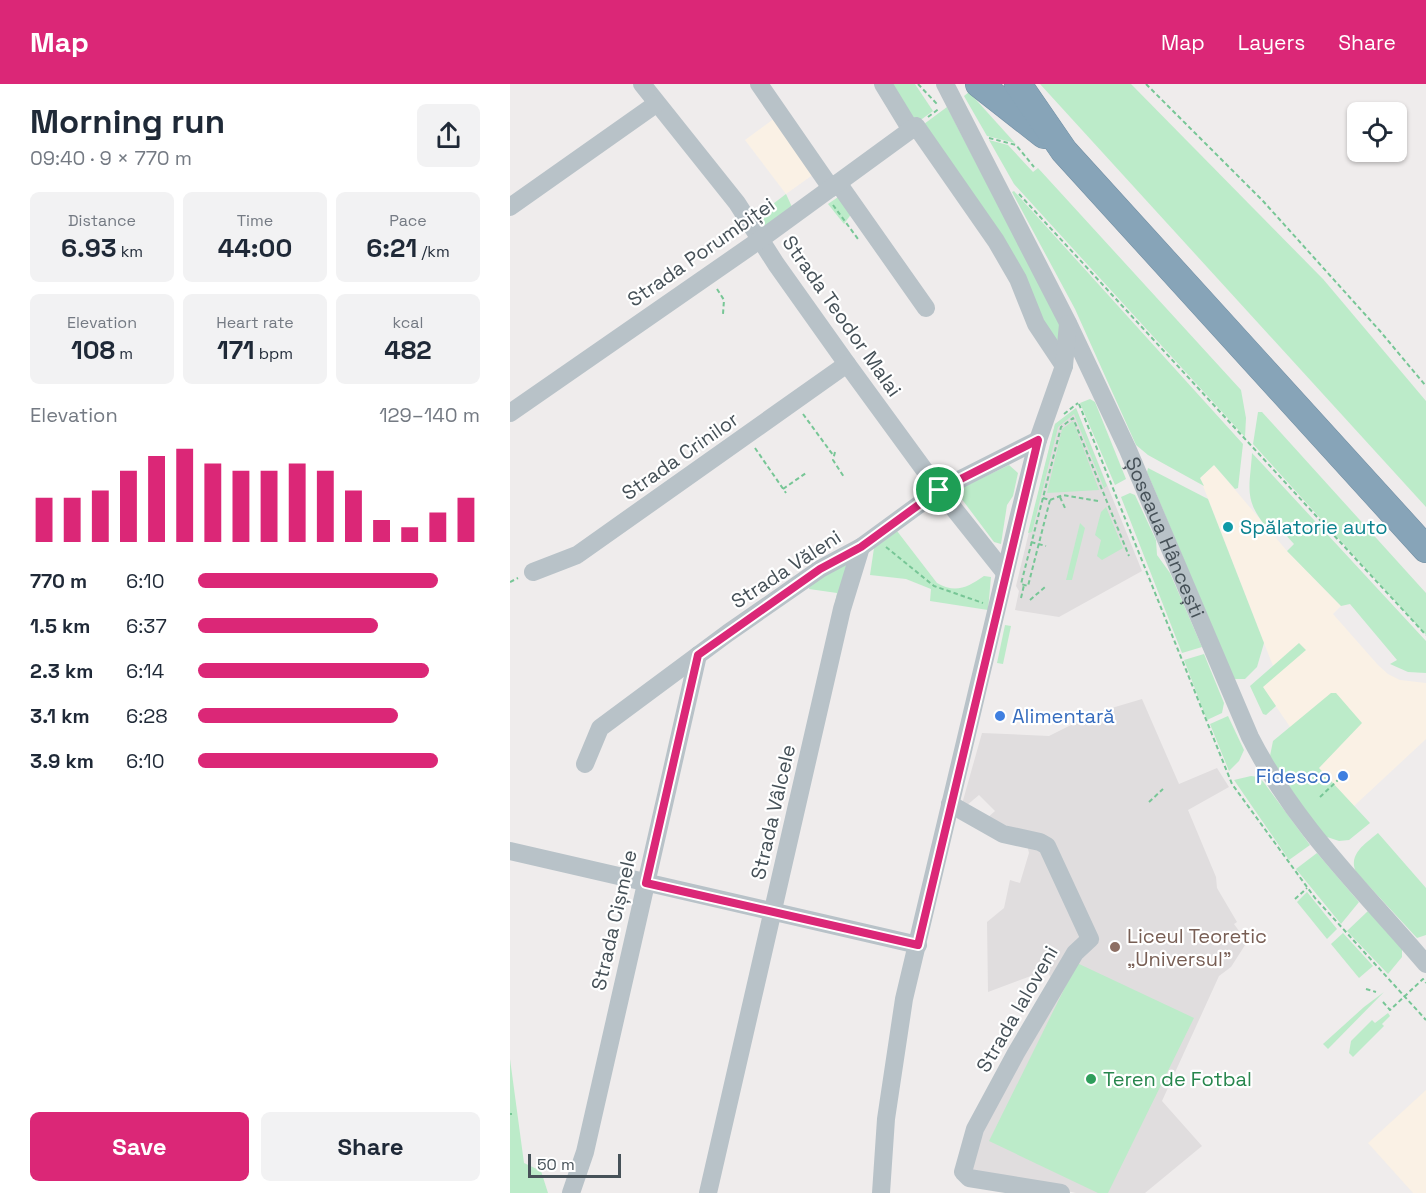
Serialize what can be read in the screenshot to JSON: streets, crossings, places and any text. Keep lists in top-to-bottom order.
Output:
{
  "streets": {
    "street": [
      "Strada Porumbiței",
      "Strada Teodor Malai",
      "Strada Crinilor",
      "Șoseaua Hâncești",
      "Strada Văleni",
      "Strada Vâlcele",
      "Strada Cișmele",
      "Strada Ialoveni"
    ]
  },
  "crossings": [
    ["Strada Porumbiței", "Strada Teodor Malai"],
    ["Strada Teodor Malai", "Strada Crinilor"],
    ["Strada Teodor Malai", "Strada Văleni"],
    ["Strada Văleni", "Strada Vâlcele"],
    ["Strada Văleni", "Strada Cișmele"]
  ],
  "places": [
    "Spălatorie auto",
    "Alimentară",
    "Fidesco",
    "Liceul Teoretic „Universul”",
    "Teren de Fotbal"
  ],
  "scale_bar": "50 m",
  "page": {
    "header": "Map",
    "nav": ["Map", "Layers", "Share"],
    "heading": ["Morning run", "09:40 · 9 × 770 m"],
    "stats": [
      ["Distance", "6.93 km"],
      ["Time", "44:00"],
      ["Pace", "6:21 /km"],
      ["Elevation", "108 m"],
      ["Heart rate", "171 bpm"],
      ["kcal", "482"]
    ],
    "chart": ["Elevation", "129–140 m"],
    "list": [
      {
        "name": "770 m",
        "note": "6:10"
      },
      {
        "name": "1.5 km",
        "note": "6:37"
      },
      {
        "name": "2.3 km",
        "note": "6:14"
      },
      {
        "name": "3.1 km",
        "note": "6:28"
      },
      {
        "name": "3.9 km",
        "note": "6:10"
      }
    ],
    "buttons": ["Save", "Share"],
    "scale": "50 m"
  }
}
